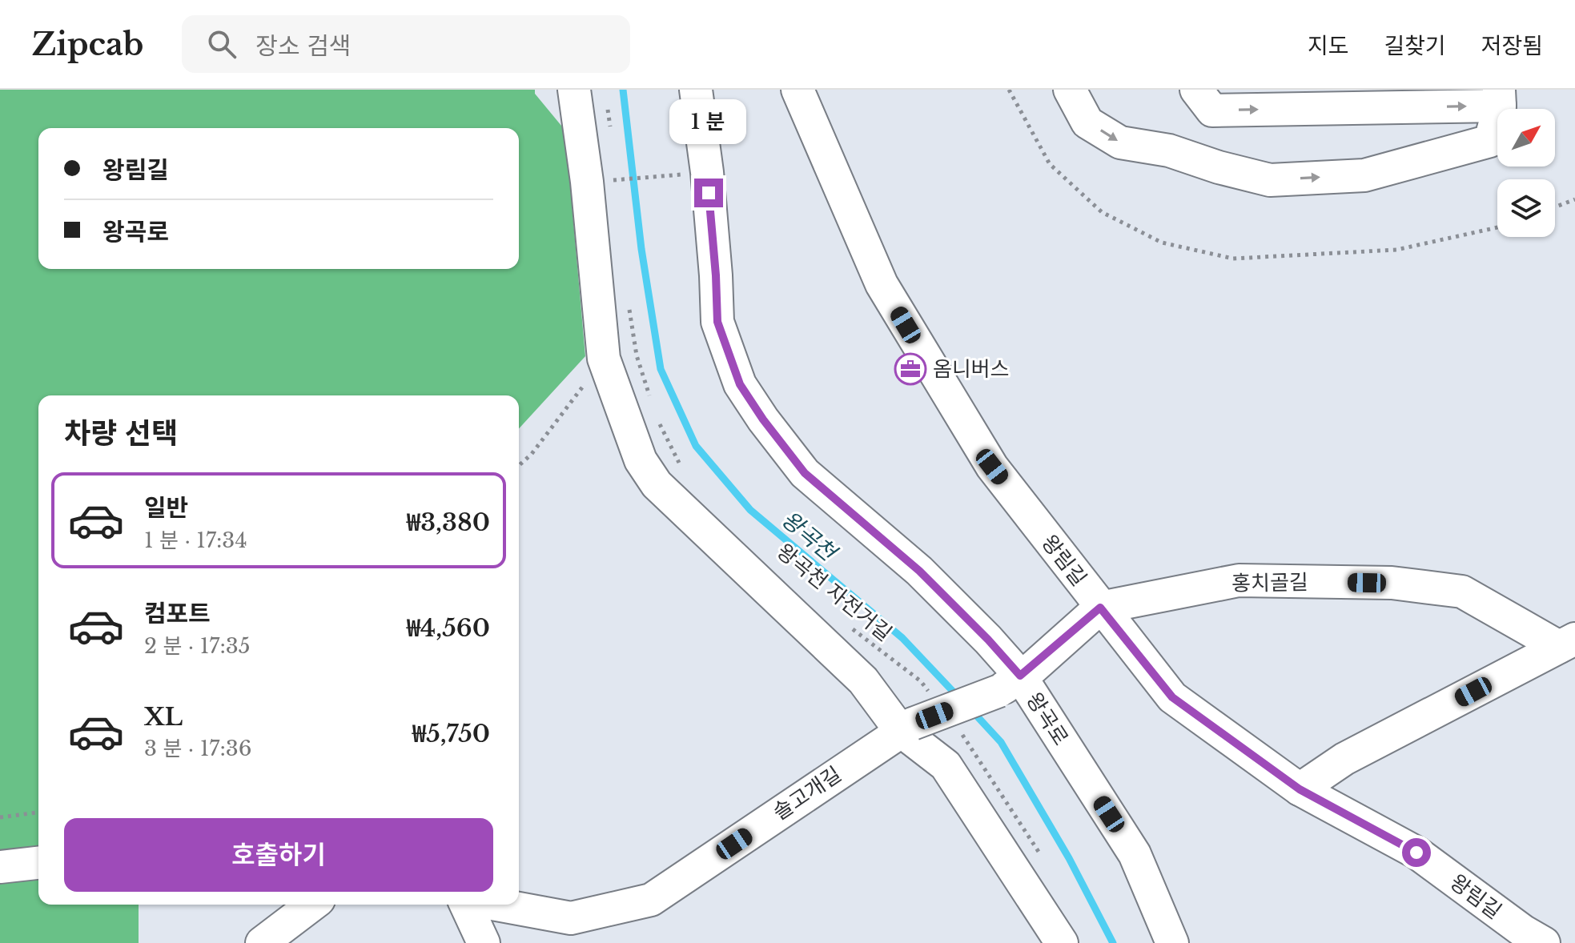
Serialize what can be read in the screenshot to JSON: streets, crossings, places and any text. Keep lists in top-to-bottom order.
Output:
{
  "streets": {
    "street": [
      "왕림길",
      "홍치골길",
      "왕곡로",
      "솔고개길"
    ],
    "path": ["왕곡천 자전거길"]
  },
  "crossings": [
    ["왕림길", "홍치골길"],
    ["홍치골길", "왕곡로"],
    ["홍치골길", "솔고개길"],
    ["왕곡로", "솔고개길"]
  ],
  "water": ["왕곡천"],
  "places": {
    "office": ["옴니버스"]
  },
  "north": "top right",
  "page": {
    "header": "Zipcab",
    "search": "장소 검색",
    "nav": ["지도", "길찾기", "저장됨"],
    "bubble": "1 분",
    "banner": ["왕림길", "왕곡로"],
    "heading": "차량 선택",
    "list": [
      {
        "name": "일반",
        "note": "1 분 · 17:34",
        "value": "₩3,380"
      },
      {
        "name": "컴포트",
        "note": "2 분 · 17:35",
        "value": "₩4,560"
      },
      {
        "name": "XL",
        "note": "3 분 · 17:36",
        "value": "₩5,750"
      }
    ],
    "buttons": "호출하기"
  }
}
